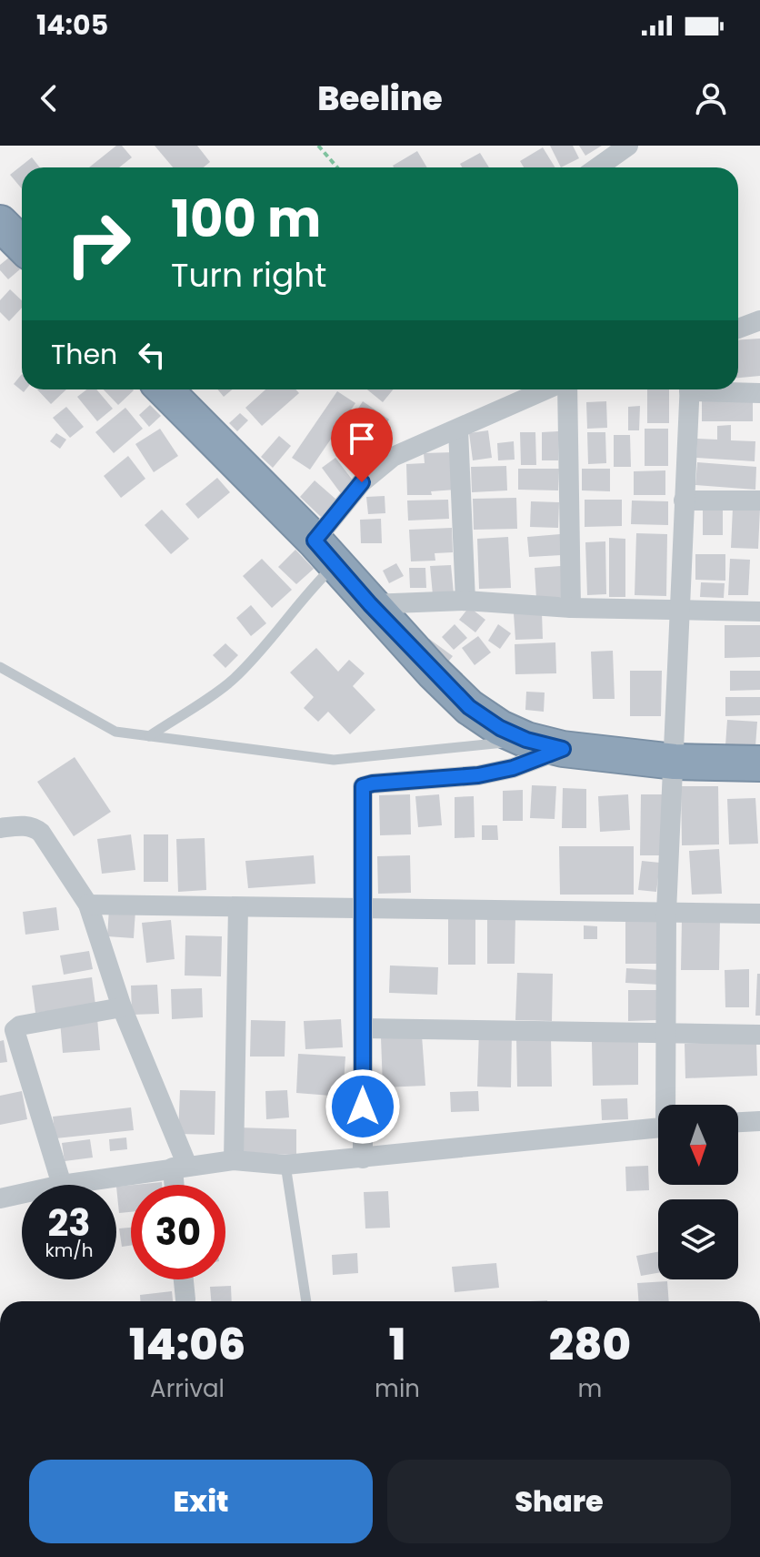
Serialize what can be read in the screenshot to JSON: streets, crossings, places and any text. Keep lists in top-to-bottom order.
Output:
{
  "north": "bottom",
  "page": {
    "status": "14:05",
    "header": "Beeline",
    "turn": ["100 m", "Turn right"],
    "then": "Then",
    "speed": "23 km/h",
    "limit": "30",
    "eta": [
      "14:06",
      "Arrival",
      "1",
      "min",
      "280",
      "m"
    ],
    "buttons": ["Exit", "Share"]
  }
}
